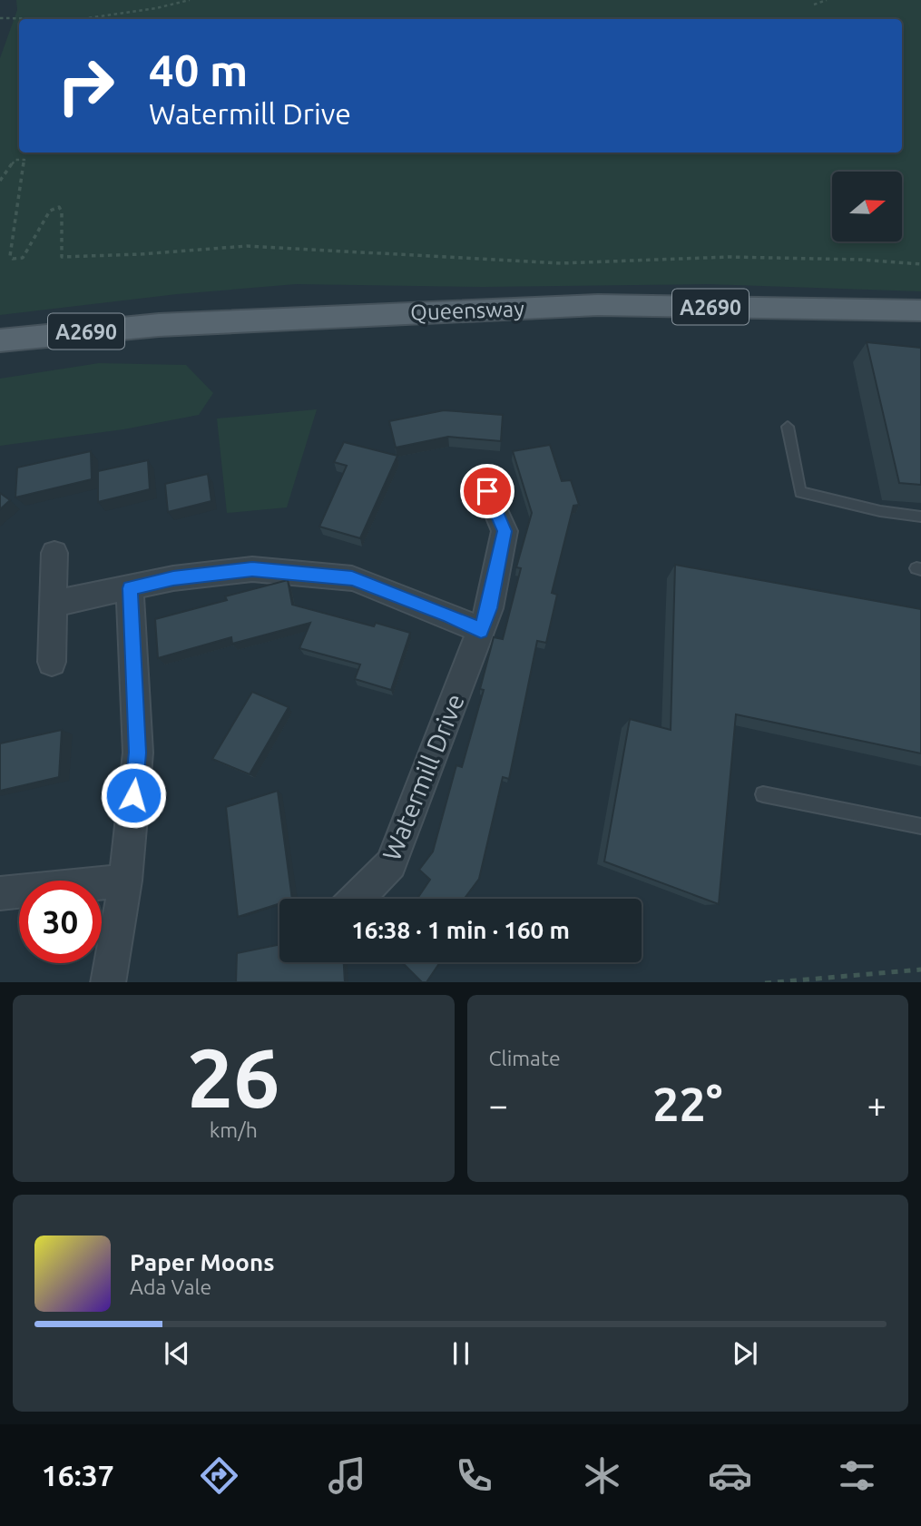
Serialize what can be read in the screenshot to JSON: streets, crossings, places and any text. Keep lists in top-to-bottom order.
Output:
{
  "streets": {
    "main road": ["A2690", "Queensway"],
    "street": ["Watermill Drive"]
  },
  "north": "right",
  "page": {
    "turn": ["40 m", "Watermill Drive"],
    "limit": "30",
    "trip": "16:38 · 1 min · 160 m",
    "tile": [
      ["26", "km/h"],
      "Climate"
    ],
    "heat": ["−", "22°", "+"],
    "song": ["Paper Moons", "Ada Vale"],
    "tabs": "16:37"
  }
}
